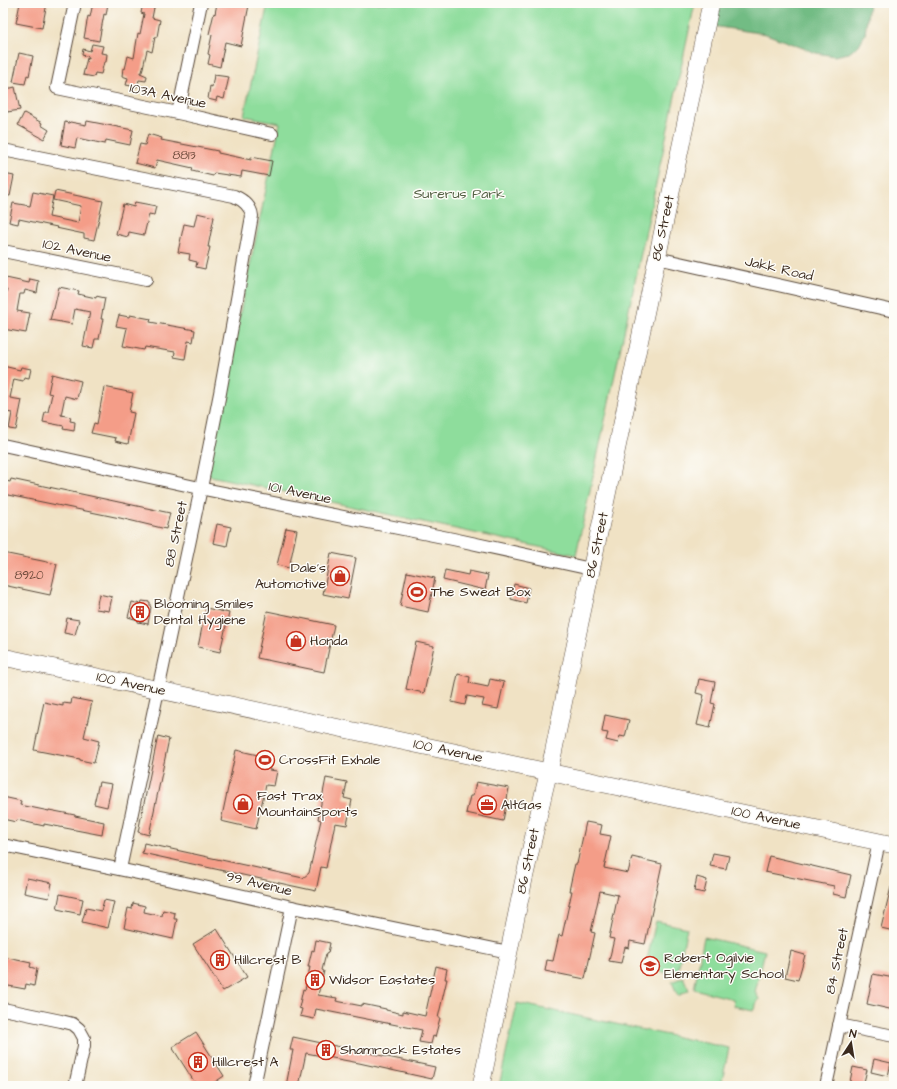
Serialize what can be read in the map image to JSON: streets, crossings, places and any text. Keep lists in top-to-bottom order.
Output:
{
  "streets": {
    "main road": ["86 Street", "100 Avenue"],
    "street": [
      "103A Avenue",
      "102 Avenue",
      "Jakk Road",
      "101 Avenue",
      "88 Street",
      "99 Avenue",
      "84 Street"
    ]
  },
  "crossings": [
    ["86 Street", "Jakk Road"],
    ["86 Street", "101 Avenue"],
    ["86 Street", "100 Avenue"],
    ["86 Street", "99 Avenue"],
    ["101 Avenue", "88 Street"],
    ["88 Street", "100 Avenue"],
    ["88 Street", "99 Avenue"],
    ["100 Avenue", "84 Street"]
  ],
  "parks": ["Surerus Park"],
  "places": {
    "shop": ["Dale's Automotive", "Honda", "Fast Trax MountainSports"],
    "sports": ["The Sweat Box", "CrossFit Exhale"],
    "building": [
      "Blooming Smiles Dental Hygiene",
      "Hillcrest B",
      "Widsor Eastates",
      "Shamrock Estates",
      "Hillcrest A"
    ],
    "office": ["AltGas"],
    "school or university": ["Robert Ogilvie Elementary School"]
  },
  "house_numbers": ["8813", "8920"],
  "north": "top"
}
